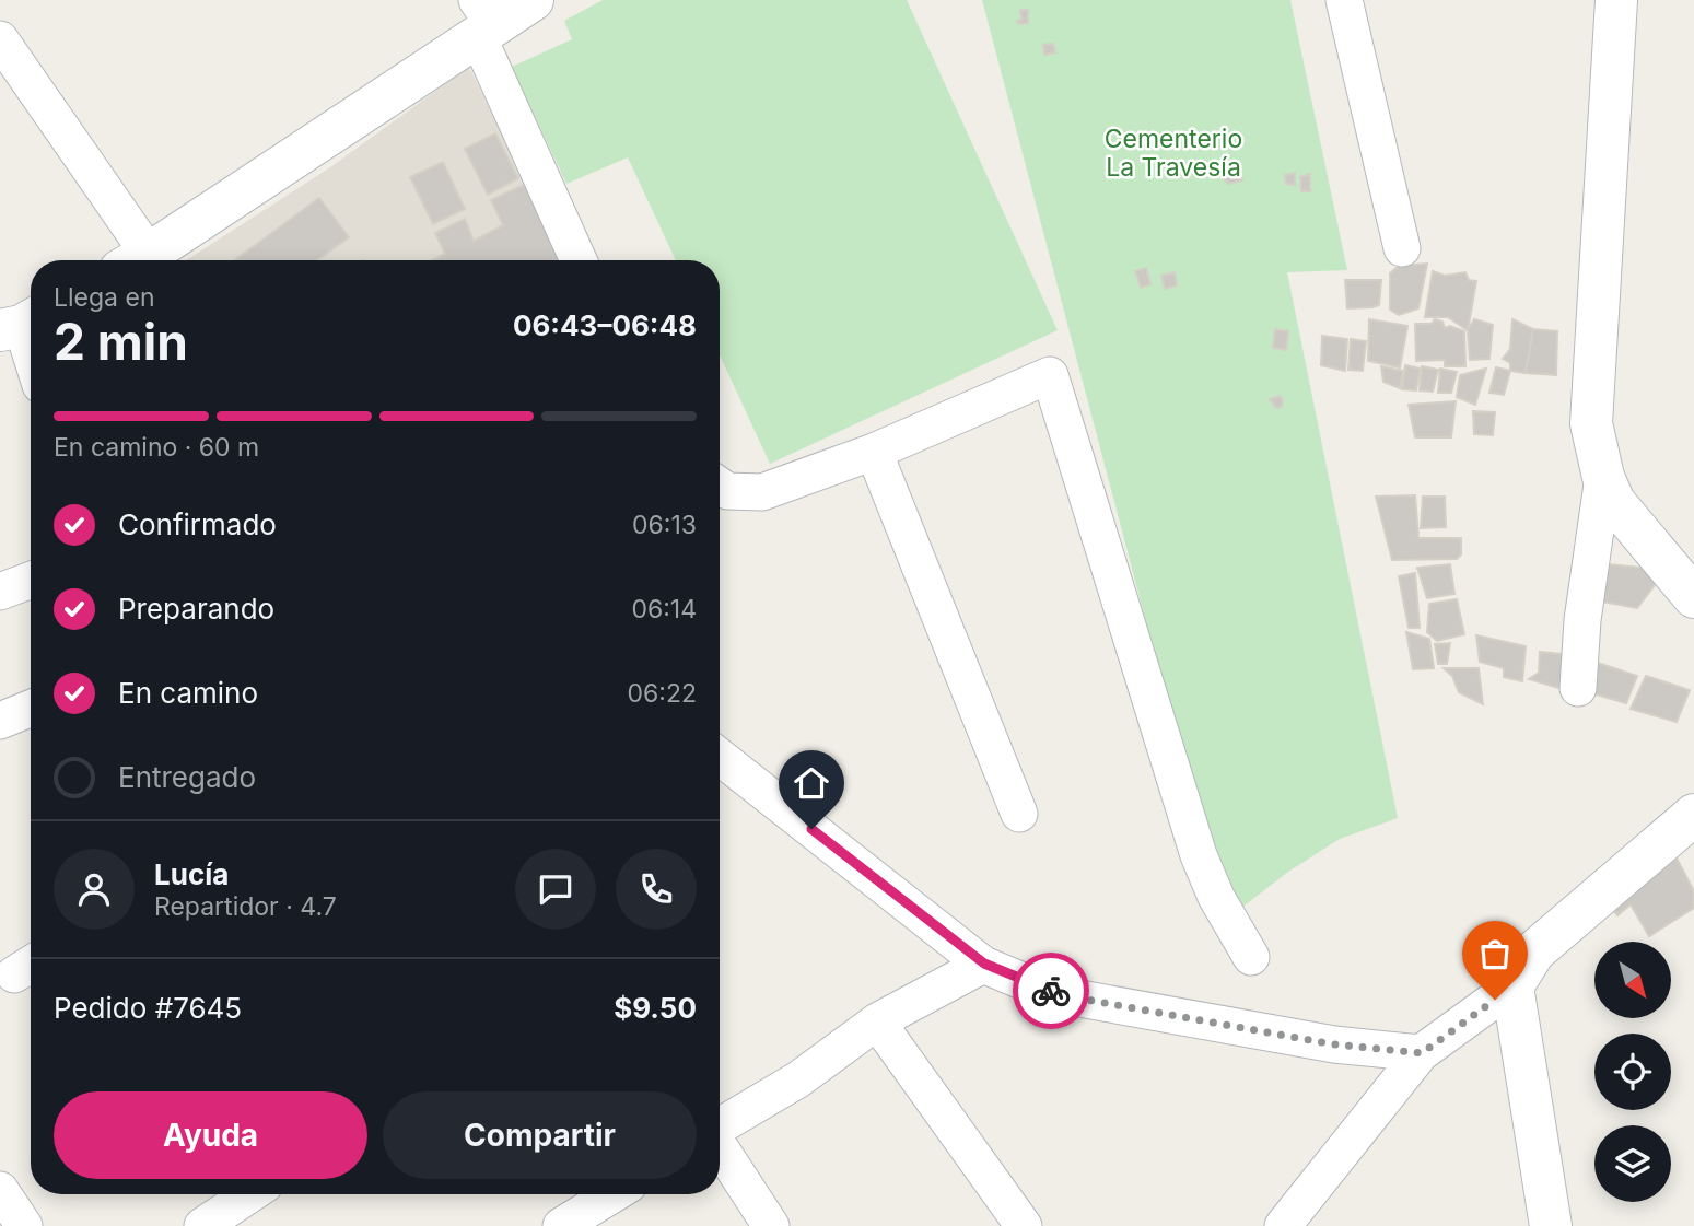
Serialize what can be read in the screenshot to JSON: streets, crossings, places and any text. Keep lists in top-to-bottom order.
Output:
{
  "parks": ["Cementerio La Travesía"],
  "north": "bottom right",
  "page": {
    "heading": ["2 min", "Llega en", "06:43–06:48"],
    "panel": [
      "Lucía",
      "Repartidor · 4.7",
      "Pedido #7645",
      "$9.50"
    ],
    "bar": "En camino · 60 m",
    "list": [
      ["Confirmado", "06:13"],
      ["Preparando", "06:14"],
      ["En camino", "06:22"],
      "Entregado"
    ],
    "buttons": ["Ayuda", "Compartir"]
  }
}
